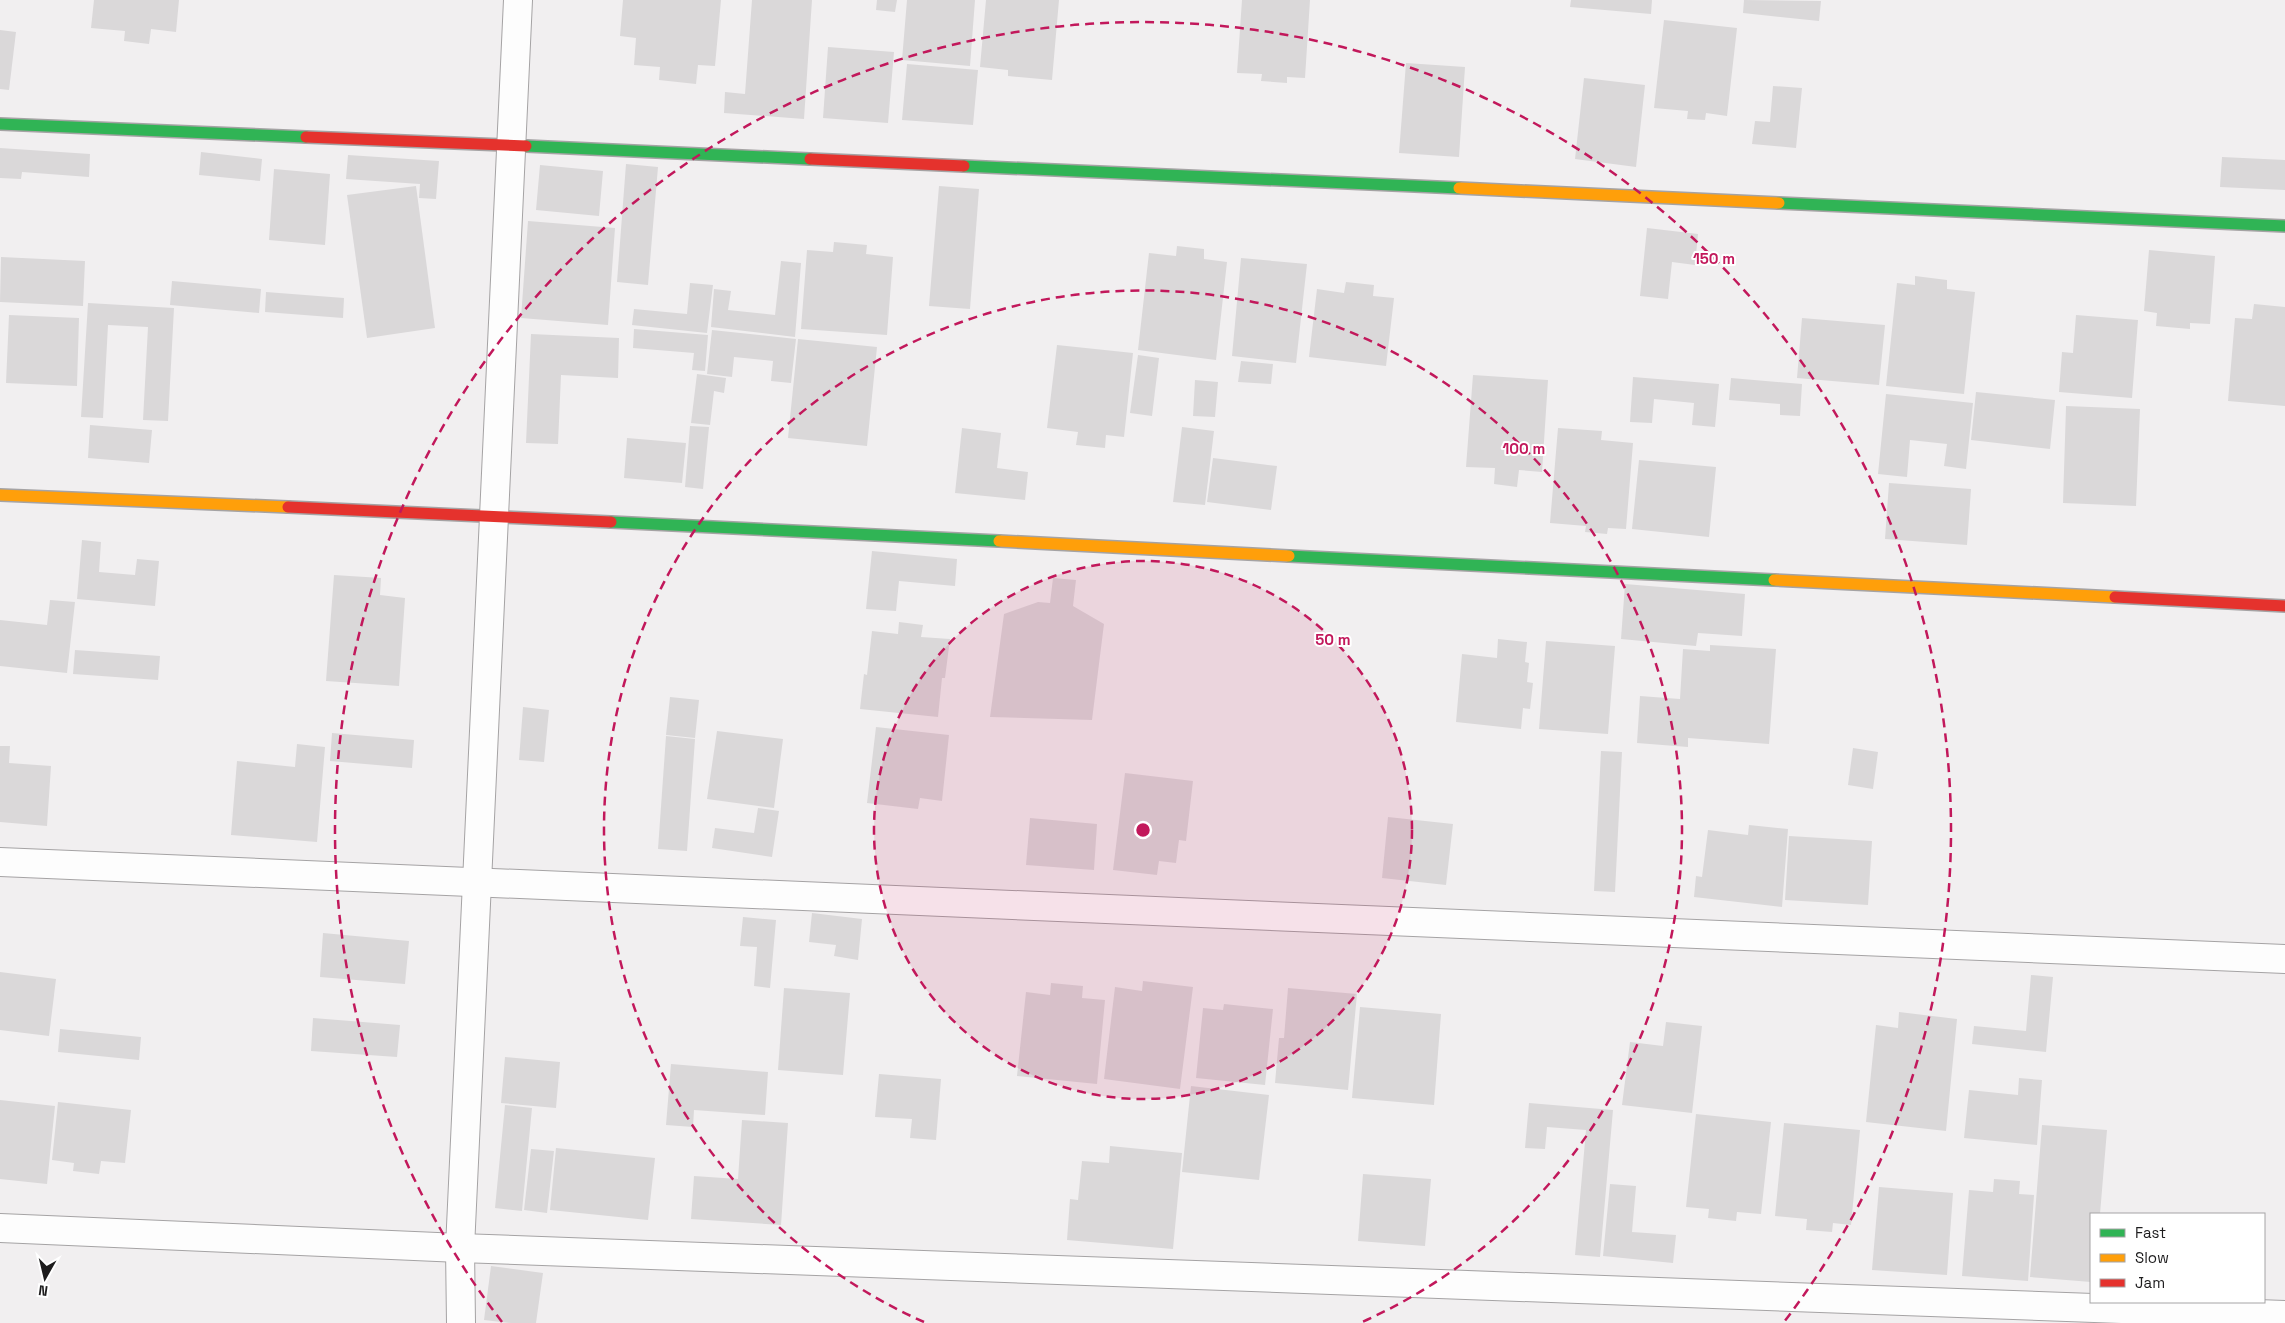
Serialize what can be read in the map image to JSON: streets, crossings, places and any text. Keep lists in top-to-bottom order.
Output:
{
  "legend": ["Fast", "Slow", "Jam"],
  "north": "bottom",
  "rings": ["150 m", "100 m", "50 m"]
}
